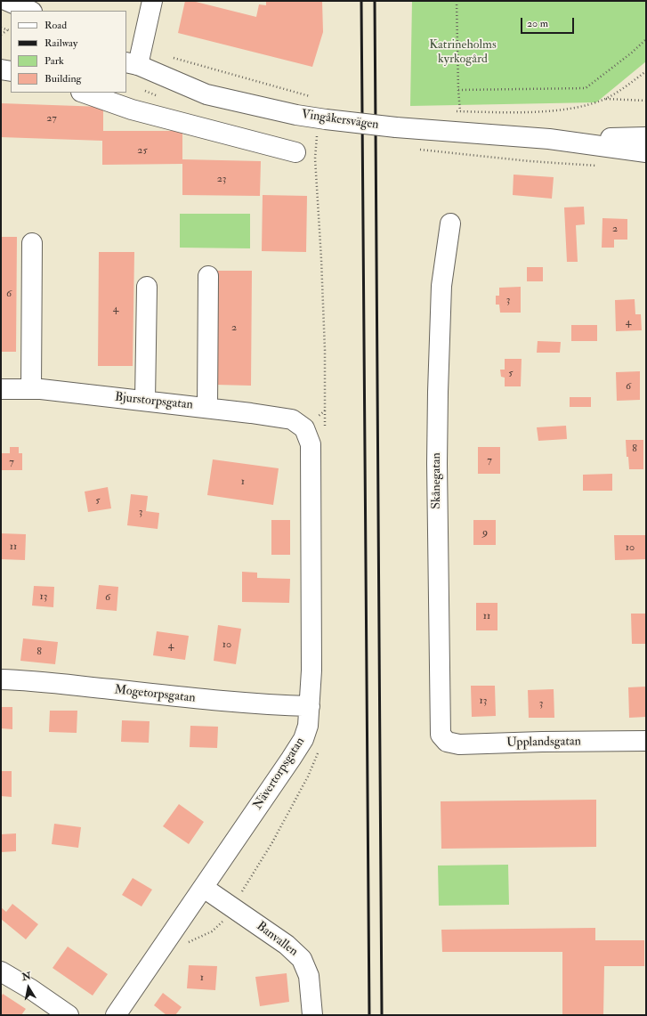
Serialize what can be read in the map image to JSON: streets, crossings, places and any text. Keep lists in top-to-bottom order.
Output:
{
  "streets": {
    "street": [
      "Vingåkersvägen",
      "Bjurstorpsgatan",
      "Skånegatan",
      "Mogetorpsgatan",
      "Upplandsgatan",
      "Nävertorpsgatan",
      "Banvallen"
    ]
  },
  "crossings": [
    ["Bjurstorpsgatan", "Nävertorpsgatan"],
    ["Skånegatan", "Upplandsgatan"],
    ["Mogetorpsgatan", "Nävertorpsgatan"],
    ["Nävertorpsgatan", "Banvallen"]
  ],
  "parks": ["Katrineholms kyrkogård"],
  "house_numbers": [
    "27",
    "25",
    "23",
    "2",
    "6",
    "3",
    "4",
    "4",
    "2",
    "5",
    "6",
    "8",
    "7",
    "7",
    "1",
    "5",
    "3",
    "9",
    "11",
    "10",
    "13",
    "6",
    "11",
    "10",
    "4",
    "8",
    "13",
    "3",
    "1"
  ],
  "legend": [
    "Road",
    "Railway",
    "Park",
    "Building"
  ],
  "scale_bar": "20 m",
  "north": "top"
}
